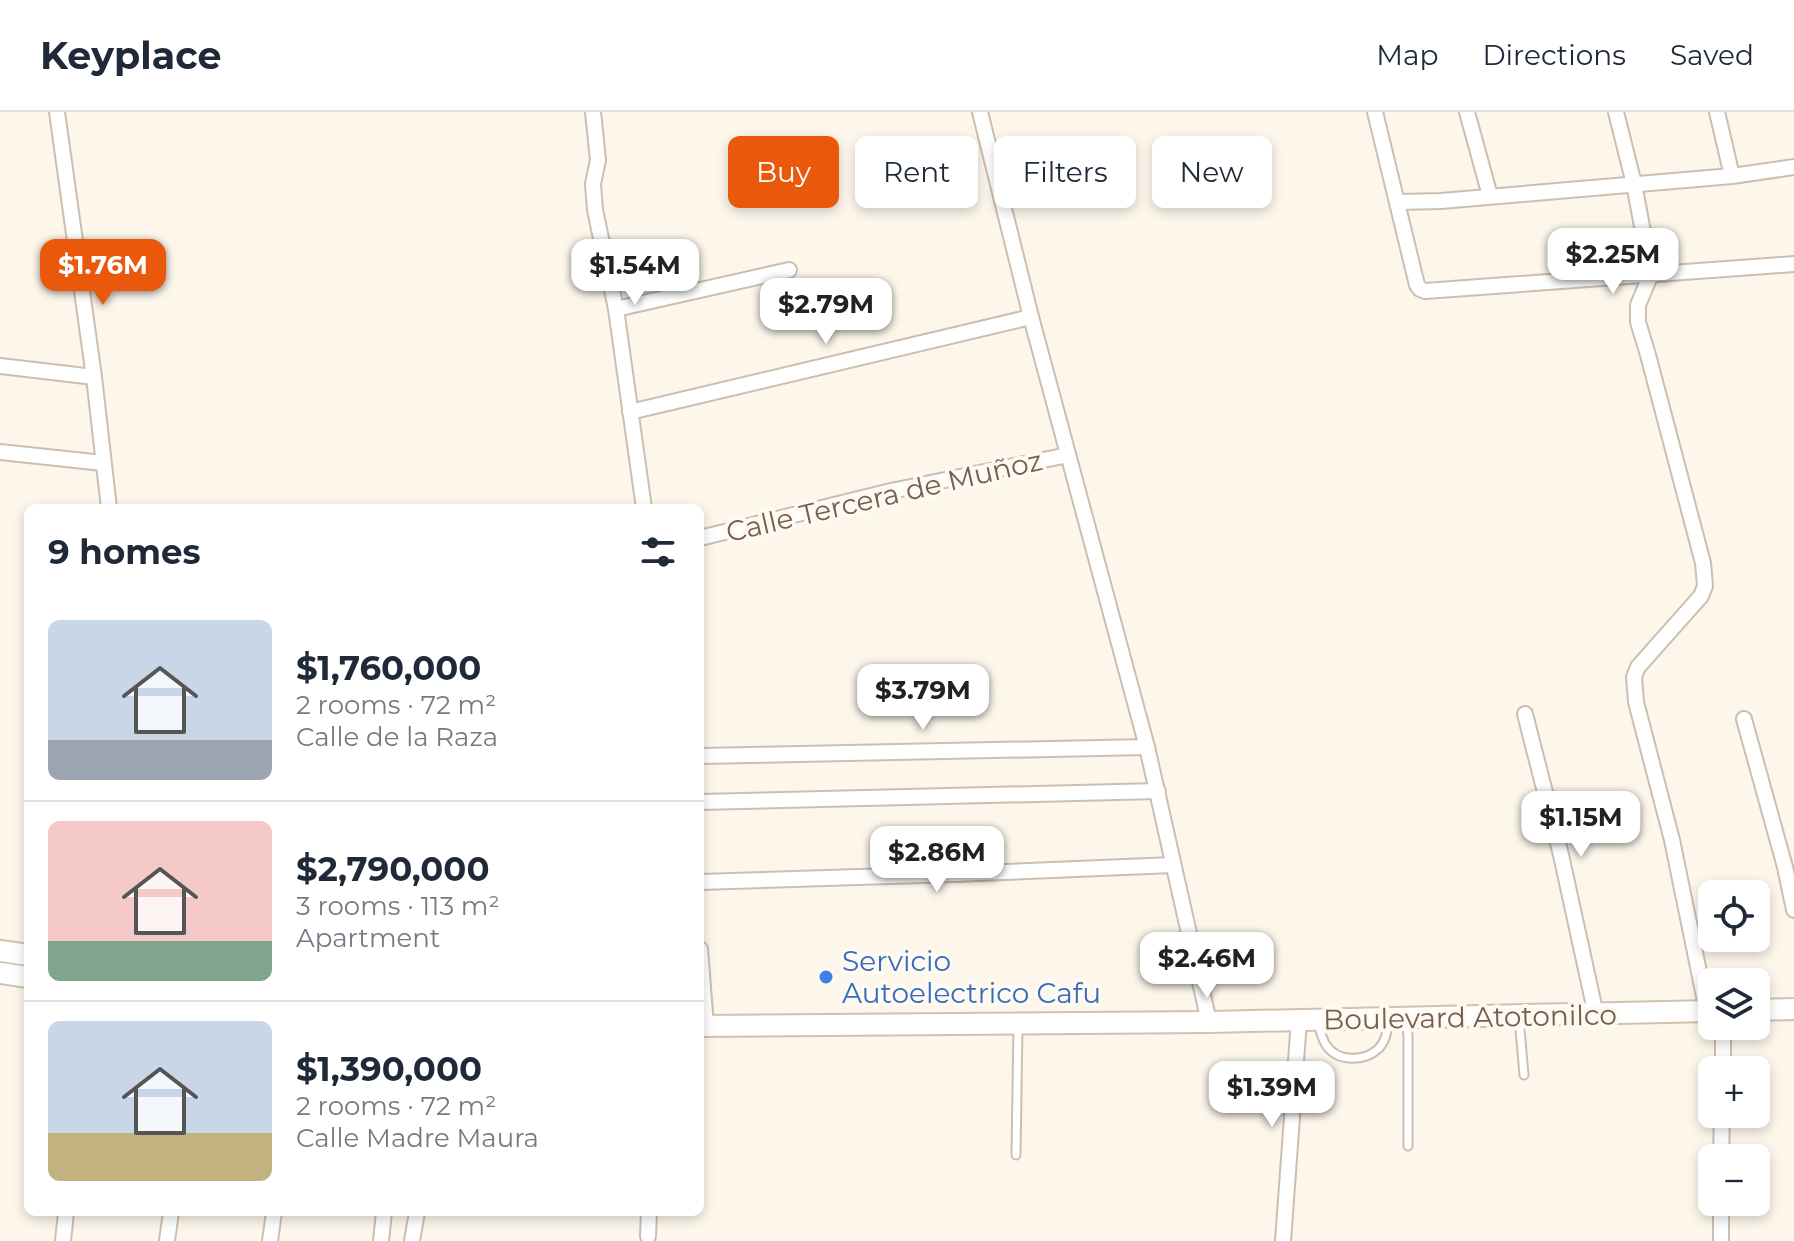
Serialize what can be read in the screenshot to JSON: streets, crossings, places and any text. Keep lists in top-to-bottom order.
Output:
{
  "streets": {
    "street": ["Calle Tercera de Muñoz", "Boulevard Atotonilco"]
  },
  "places": ["Servicio Autoelectrico Cafu"],
  "page": {
    "header": "Keyplace",
    "nav": ["Map", "Directions", "Saved"],
    "chip": [
      "Buy",
      "Rent",
      "Filters",
      "New"
    ],
    "price": [
      "$2.25M",
      "$1.76M",
      "$1.54M",
      "$2.79M",
      "$3.79M",
      "$1.15M",
      "$2.86M",
      "$2.46M",
      "$1.39M"
    ],
    "heading": "9 homes",
    "list": [
      {
        "name": "$1,760,000",
        "note": "2 rooms · 72 m² · Calle de la Raza"
      },
      {
        "name": "$2,790,000",
        "note": "3 rooms · 113 m² · Apartment"
      },
      {
        "name": "$1,390,000",
        "note": "2 rooms · 72 m² · Calle Madre Maura"
      }
    ],
    "map_buttons": ["+", "−"]
  }
}
